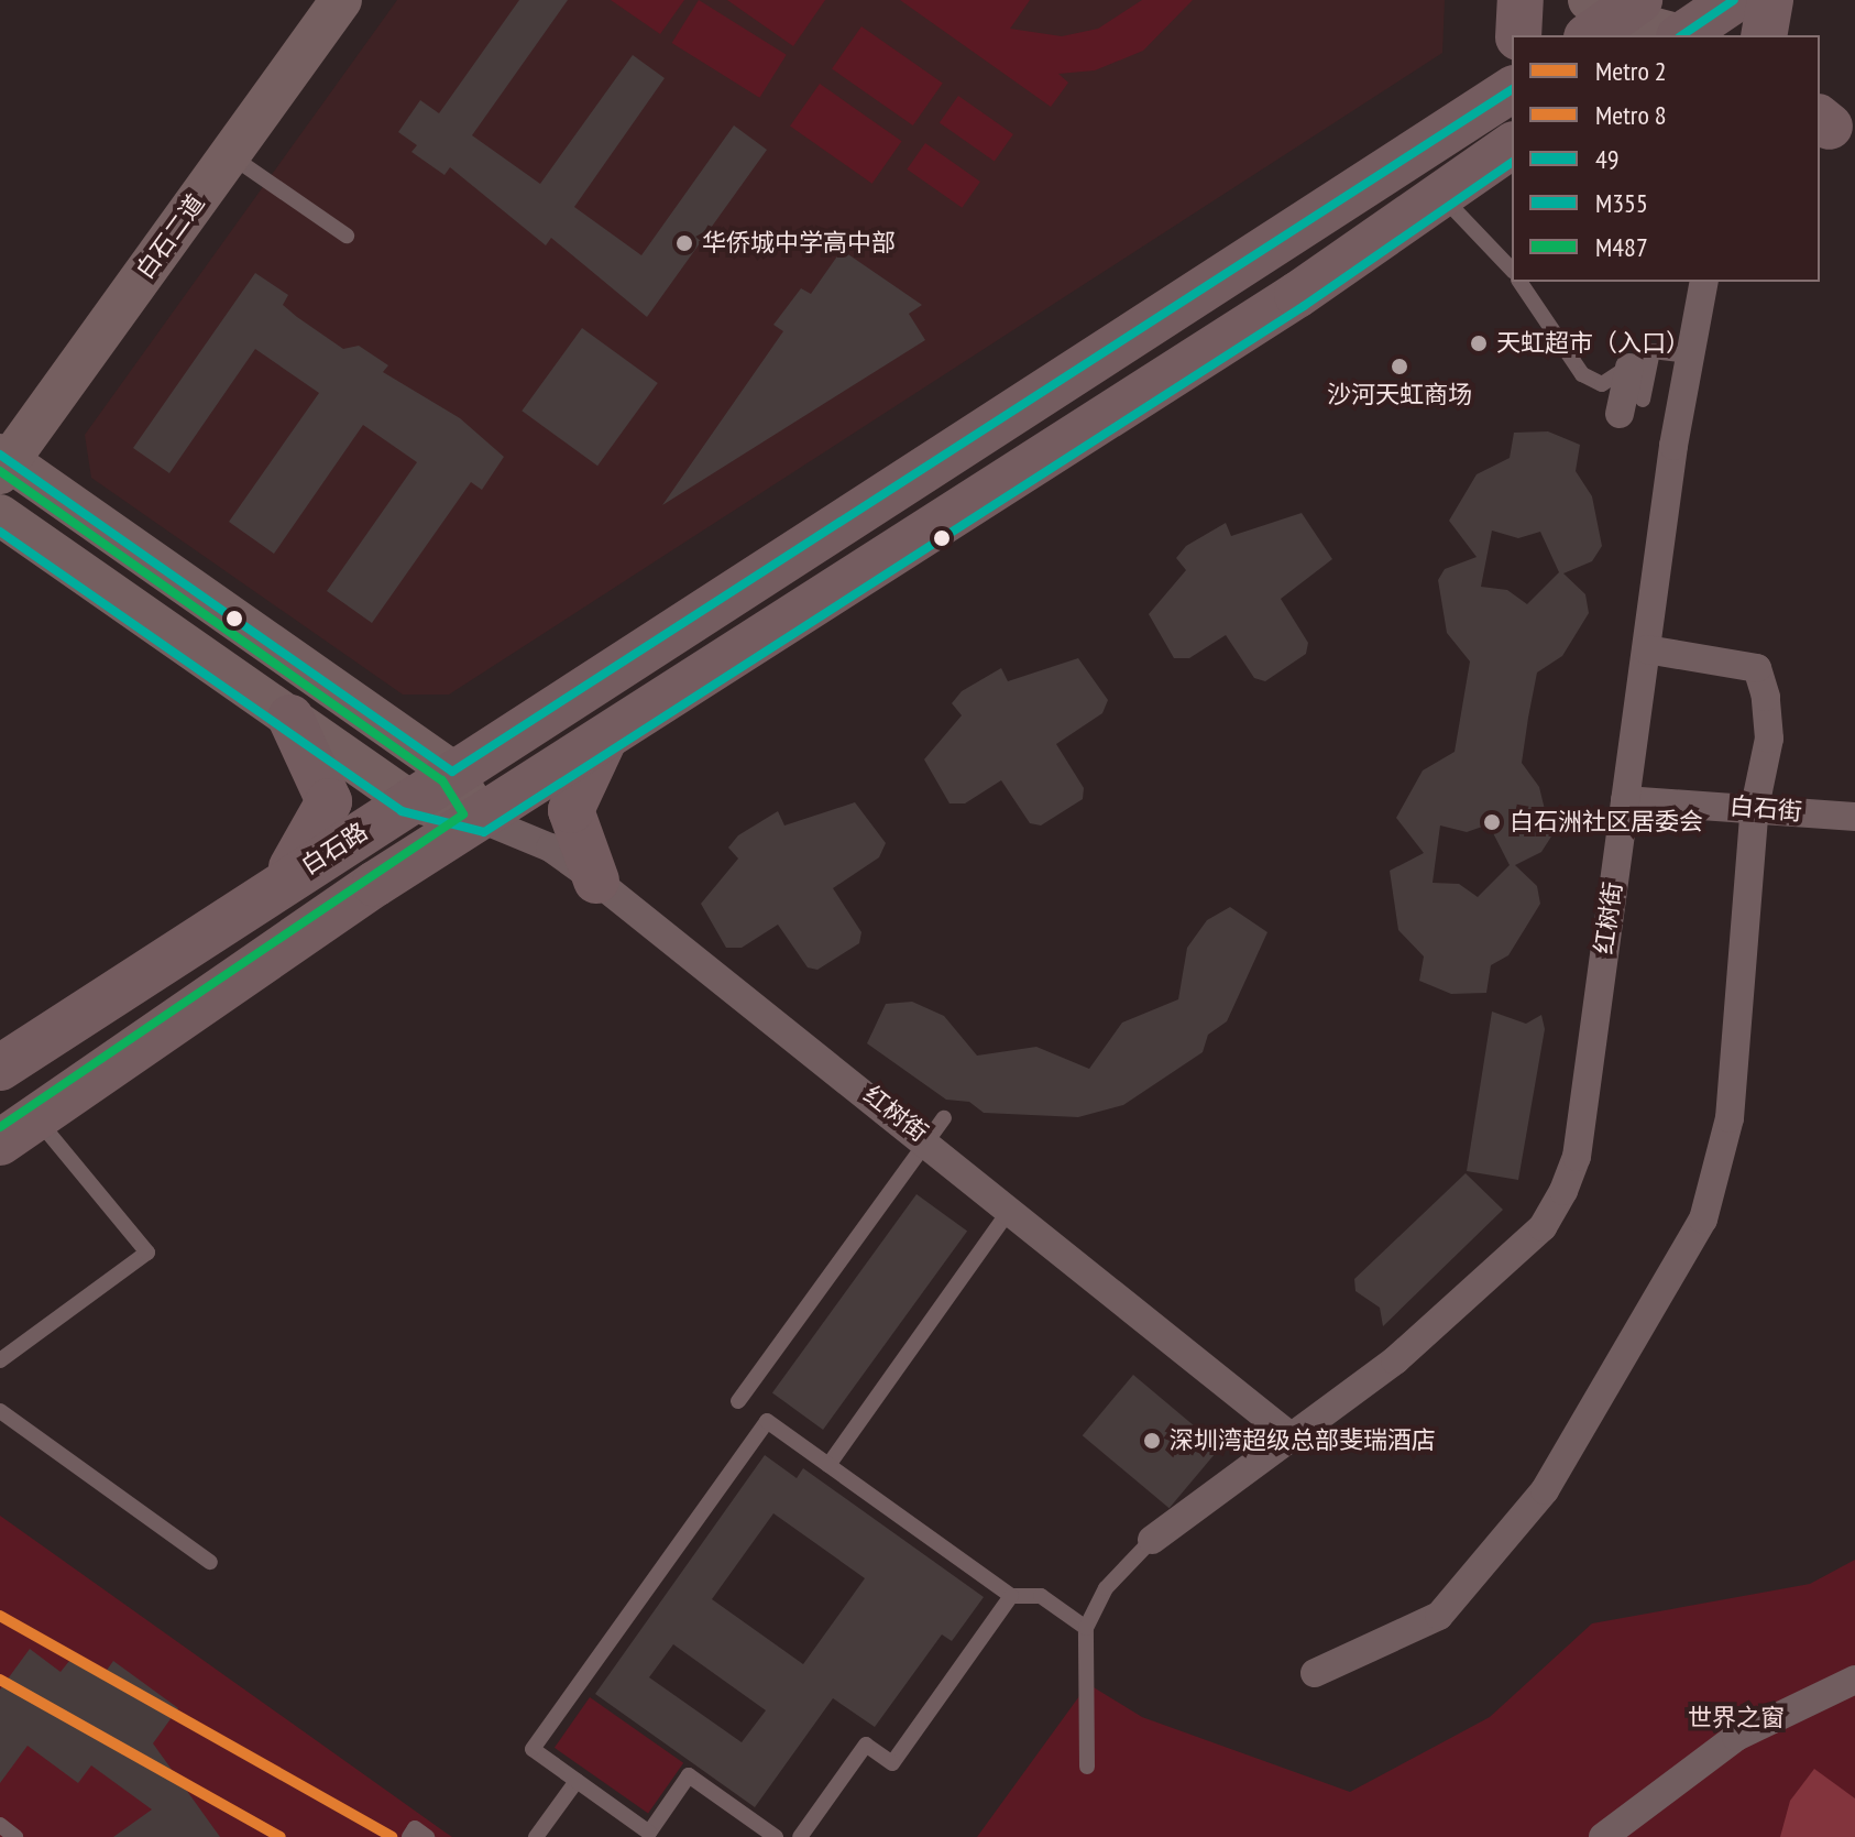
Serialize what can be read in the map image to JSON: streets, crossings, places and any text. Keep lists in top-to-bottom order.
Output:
{
  "streets": {
    "main road": ["白石路"],
    "street": ["白石二道", "白石街", "红树街"]
  },
  "crossings": [
    ["白石街", "红树街"]
  ],
  "parks": ["世界之窗"],
  "places": [
    "华侨城中学高中部",
    "天虹超市（入口）",
    "沙河天虹商场",
    "白石洲社区居委会",
    "深圳湾超级总部斐瑞酒店"
  ],
  "lines": [
    "transit line 49",
    "transit line M355",
    "transit line M487",
    "metro line 2",
    "metro line 8"
  ],
  "legend": [
    "Metro 2",
    "Metro 8",
    "49",
    "M355",
    "M487"
  ]
}
